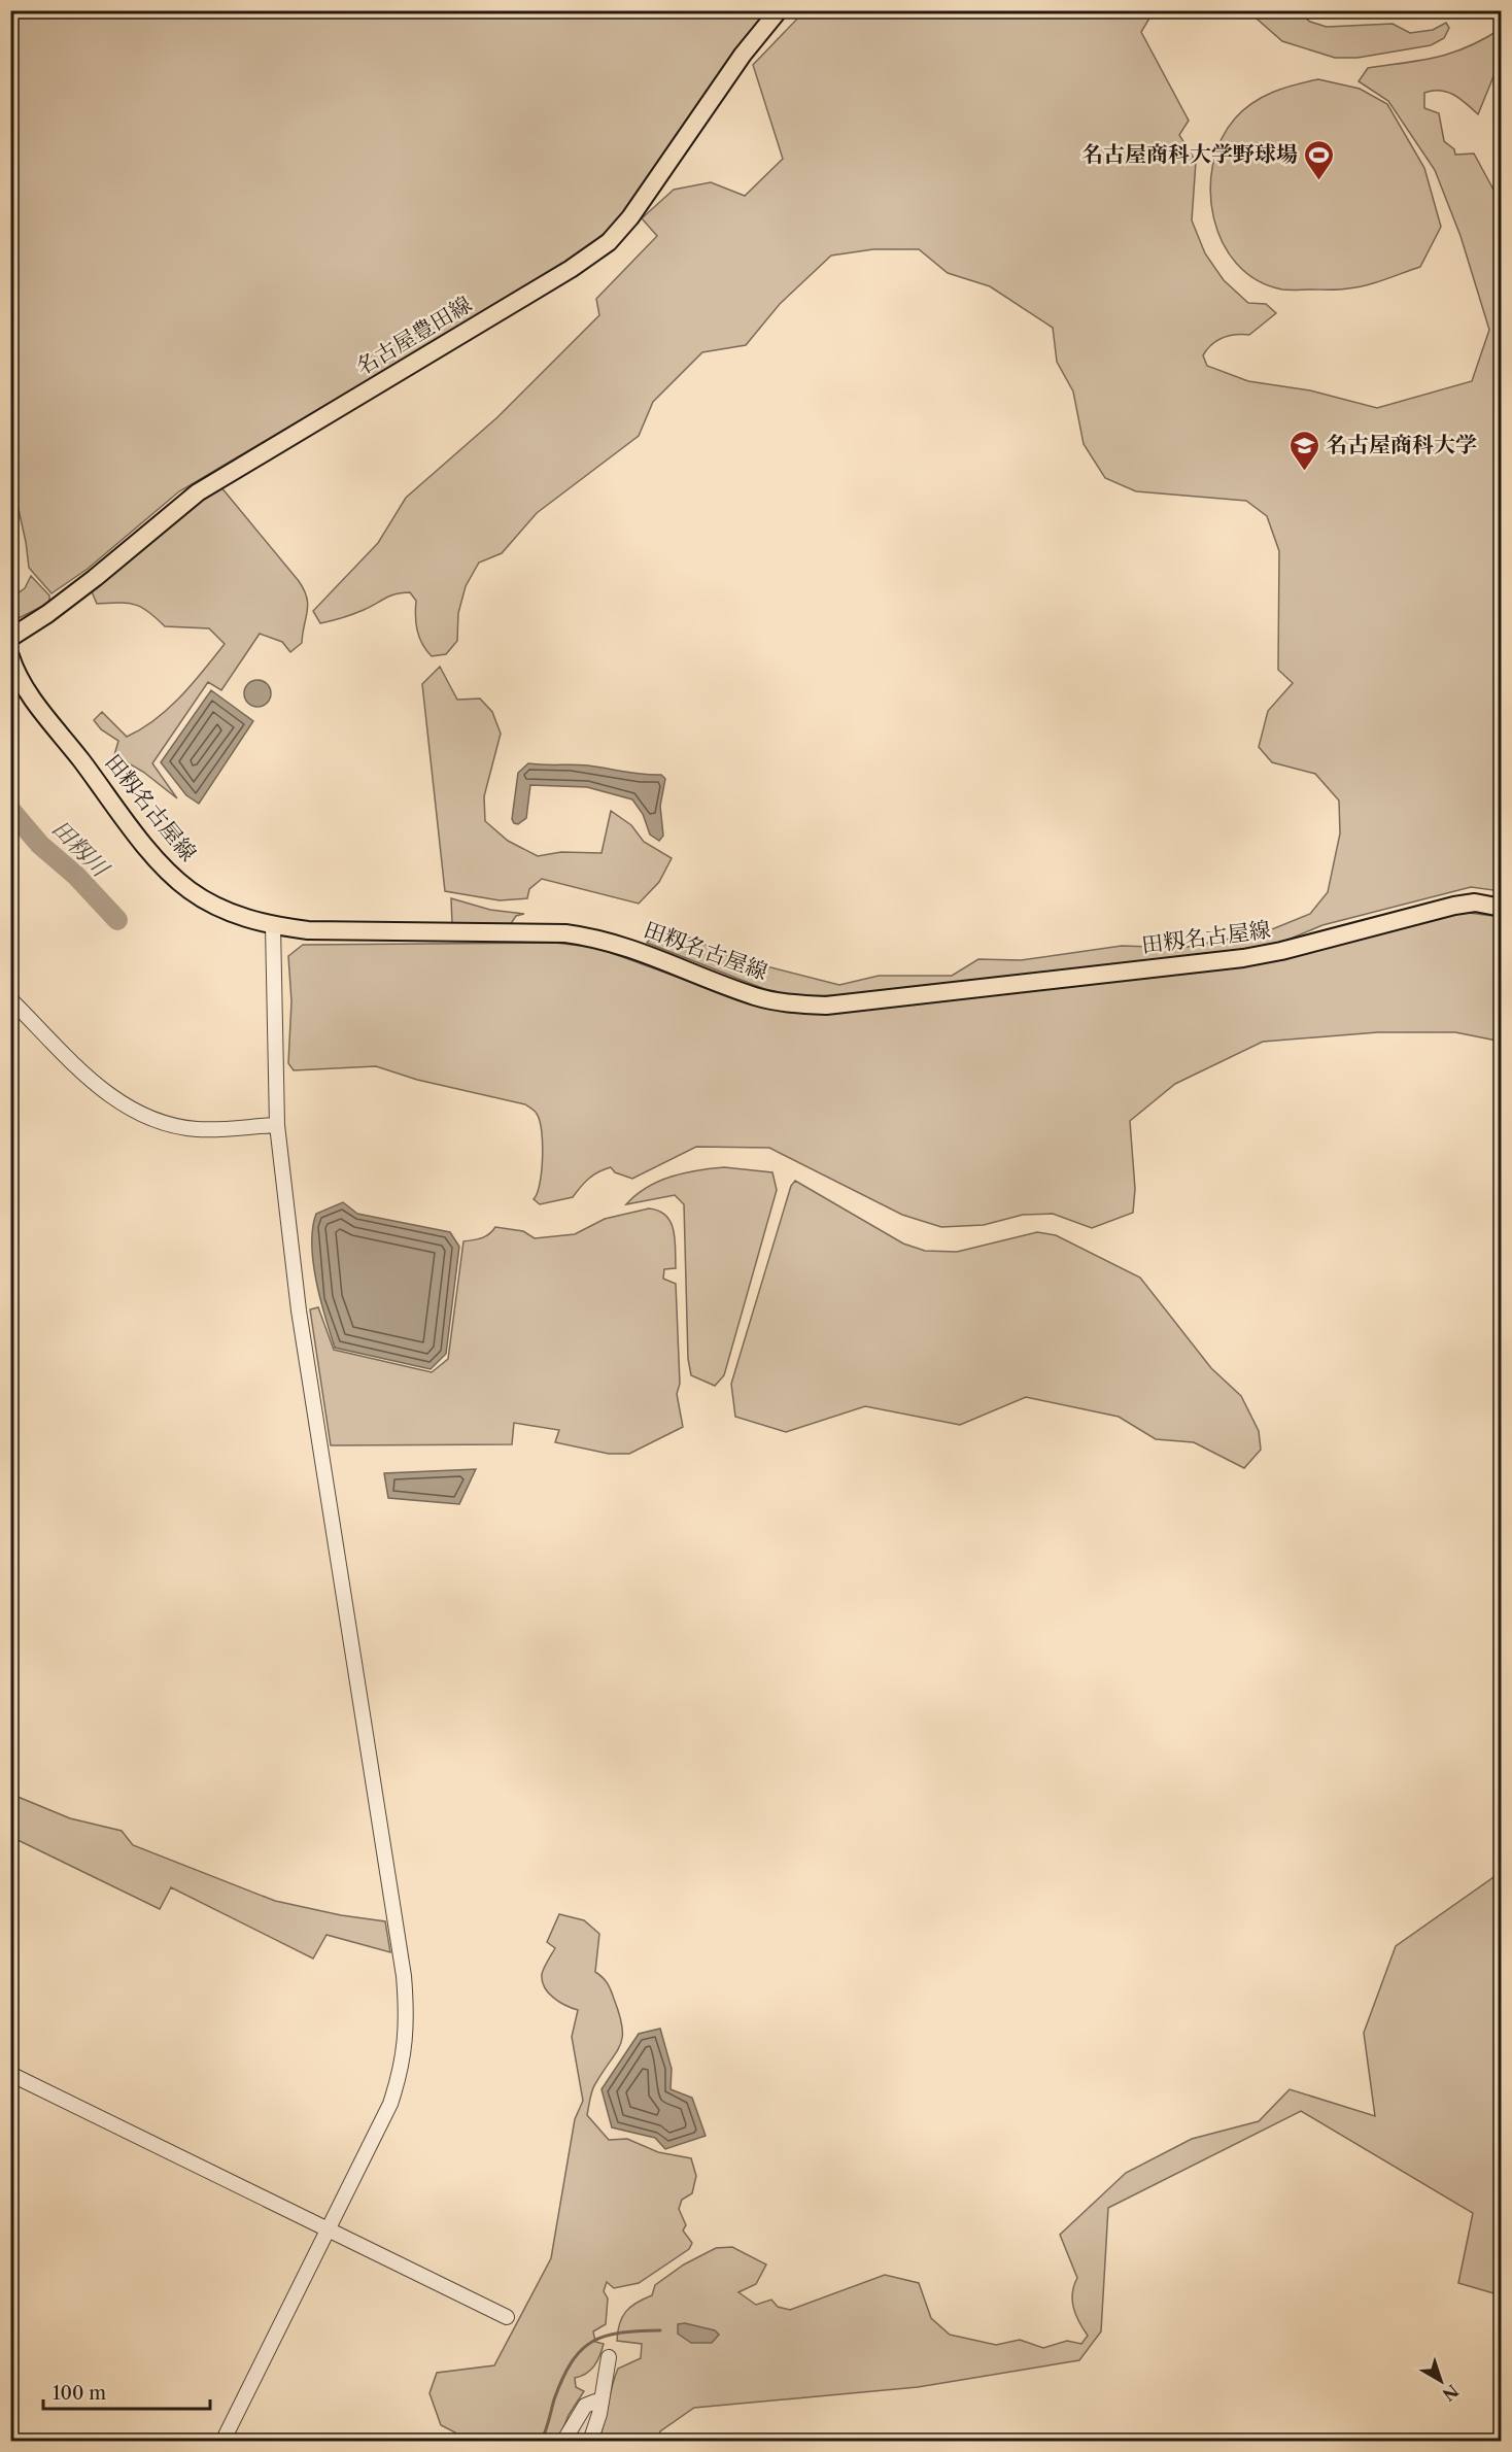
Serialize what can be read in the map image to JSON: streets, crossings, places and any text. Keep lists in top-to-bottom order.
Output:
{
  "streets": {
    "main road": ["名古屋豊田線", "田籾名古屋線"]
  },
  "water": ["田籾川"],
  "places": {
    "sports": ["名古屋商科大学野球場"],
    "school or university": ["名古屋商科大学"]
  },
  "scale_bar": "100 m",
  "north": "bottom right"
}
